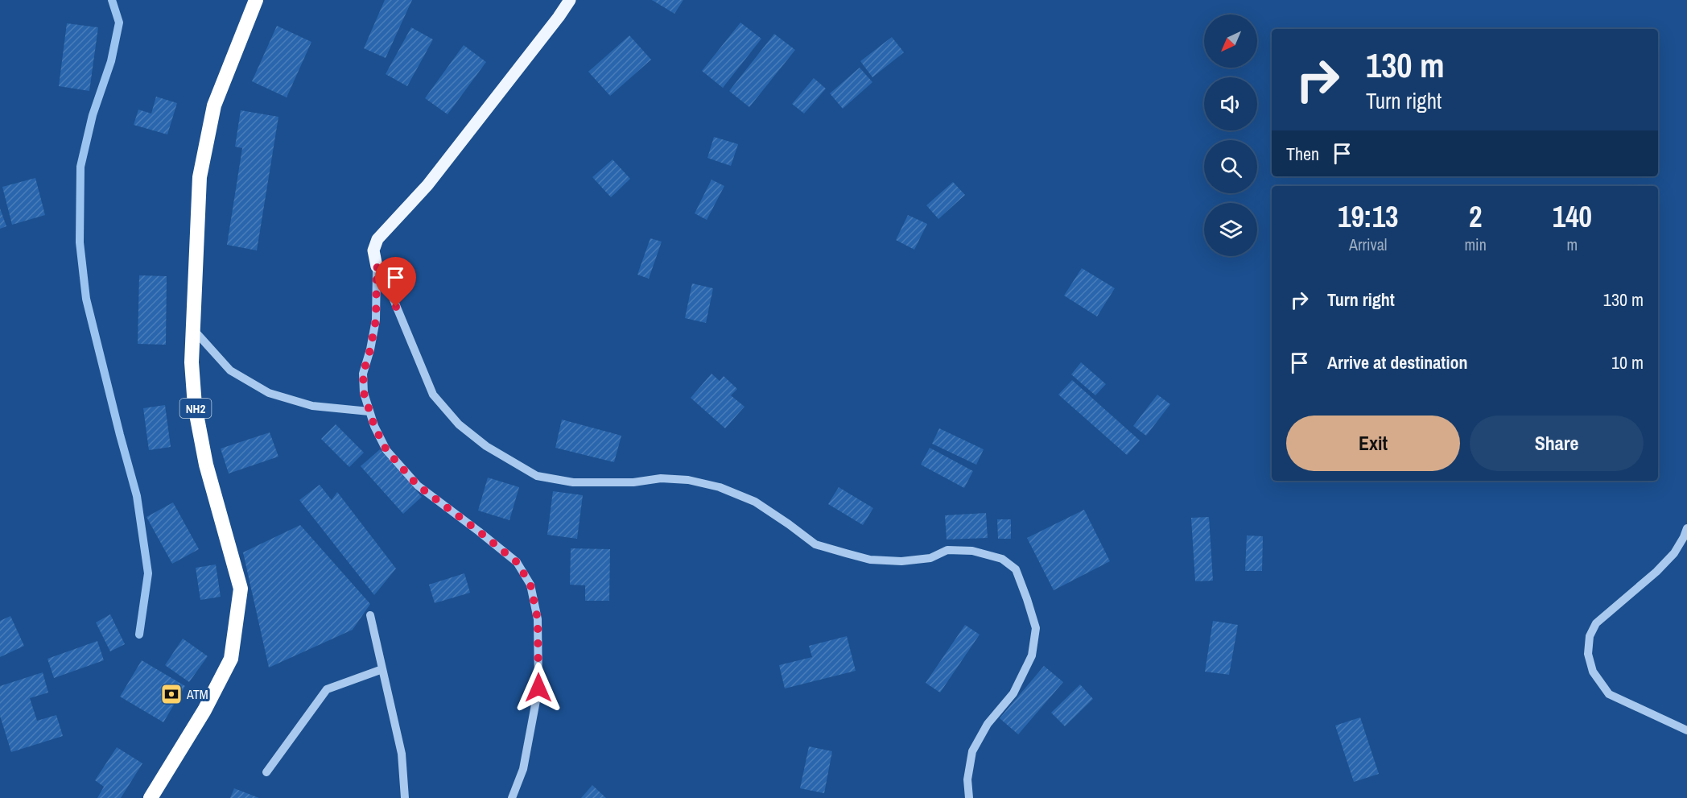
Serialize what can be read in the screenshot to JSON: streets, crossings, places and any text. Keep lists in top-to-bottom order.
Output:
{
  "streets": {
    "highway": ["NH2"]
  },
  "places": {
    "bank": ["ATM"]
  },
  "north": "bottom left",
  "page": {
    "turn": ["130 m", "Turn right"],
    "then": "Then",
    "eta": [
      "19:13",
      "Arrival",
      "2",
      "min",
      "140",
      "m"
    ],
    "list": [
      {
        "name": "Turn right",
        "value": "130 m"
      },
      {
        "name": "Arrive at destination",
        "value": "10 m"
      }
    ],
    "buttons": ["Exit", "Share"]
  }
}
